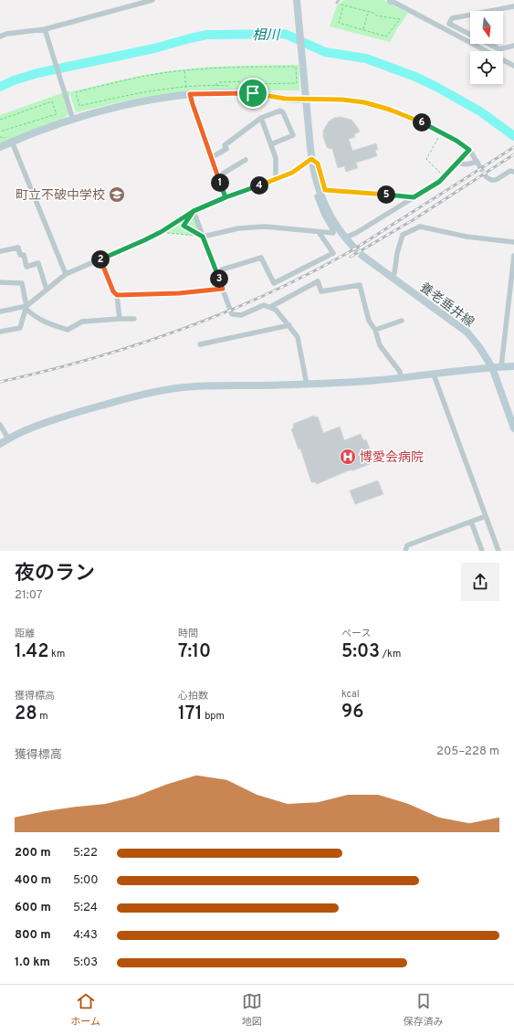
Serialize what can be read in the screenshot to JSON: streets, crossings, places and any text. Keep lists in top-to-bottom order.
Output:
{
  "streets": {
    "street": ["養老垂井線"]
  },
  "water": ["相川"],
  "places": {
    "school or university": ["町立不破中学校"],
    "hospital": ["博愛会病院"]
  },
  "north": "bottom",
  "page": {
    "pins": [
      "6",
      "1",
      "4",
      "5",
      "2",
      "3"
    ],
    "heading": ["夜のラン", "21:07"],
    "stats": [
      ["距離", "1.42 km"],
      ["時間", "7:10"],
      ["ペース", "5:03 /km"],
      ["獲得標高", "28 m"],
      ["心拍数", "171 bpm"],
      ["kcal", "96"]
    ],
    "chart": ["獲得標高", "205–228 m"],
    "list": [
      {
        "name": "200 m",
        "note": "5:22"
      },
      {
        "name": "400 m",
        "note": "5:00"
      },
      {
        "name": "600 m",
        "note": "5:24"
      },
      {
        "name": "800 m",
        "note": "4:43"
      },
      {
        "name": "1.0 km",
        "note": "5:03"
      }
    ],
    "tabs": ["ホーム", "地図", "保存済み"]
  }
}
